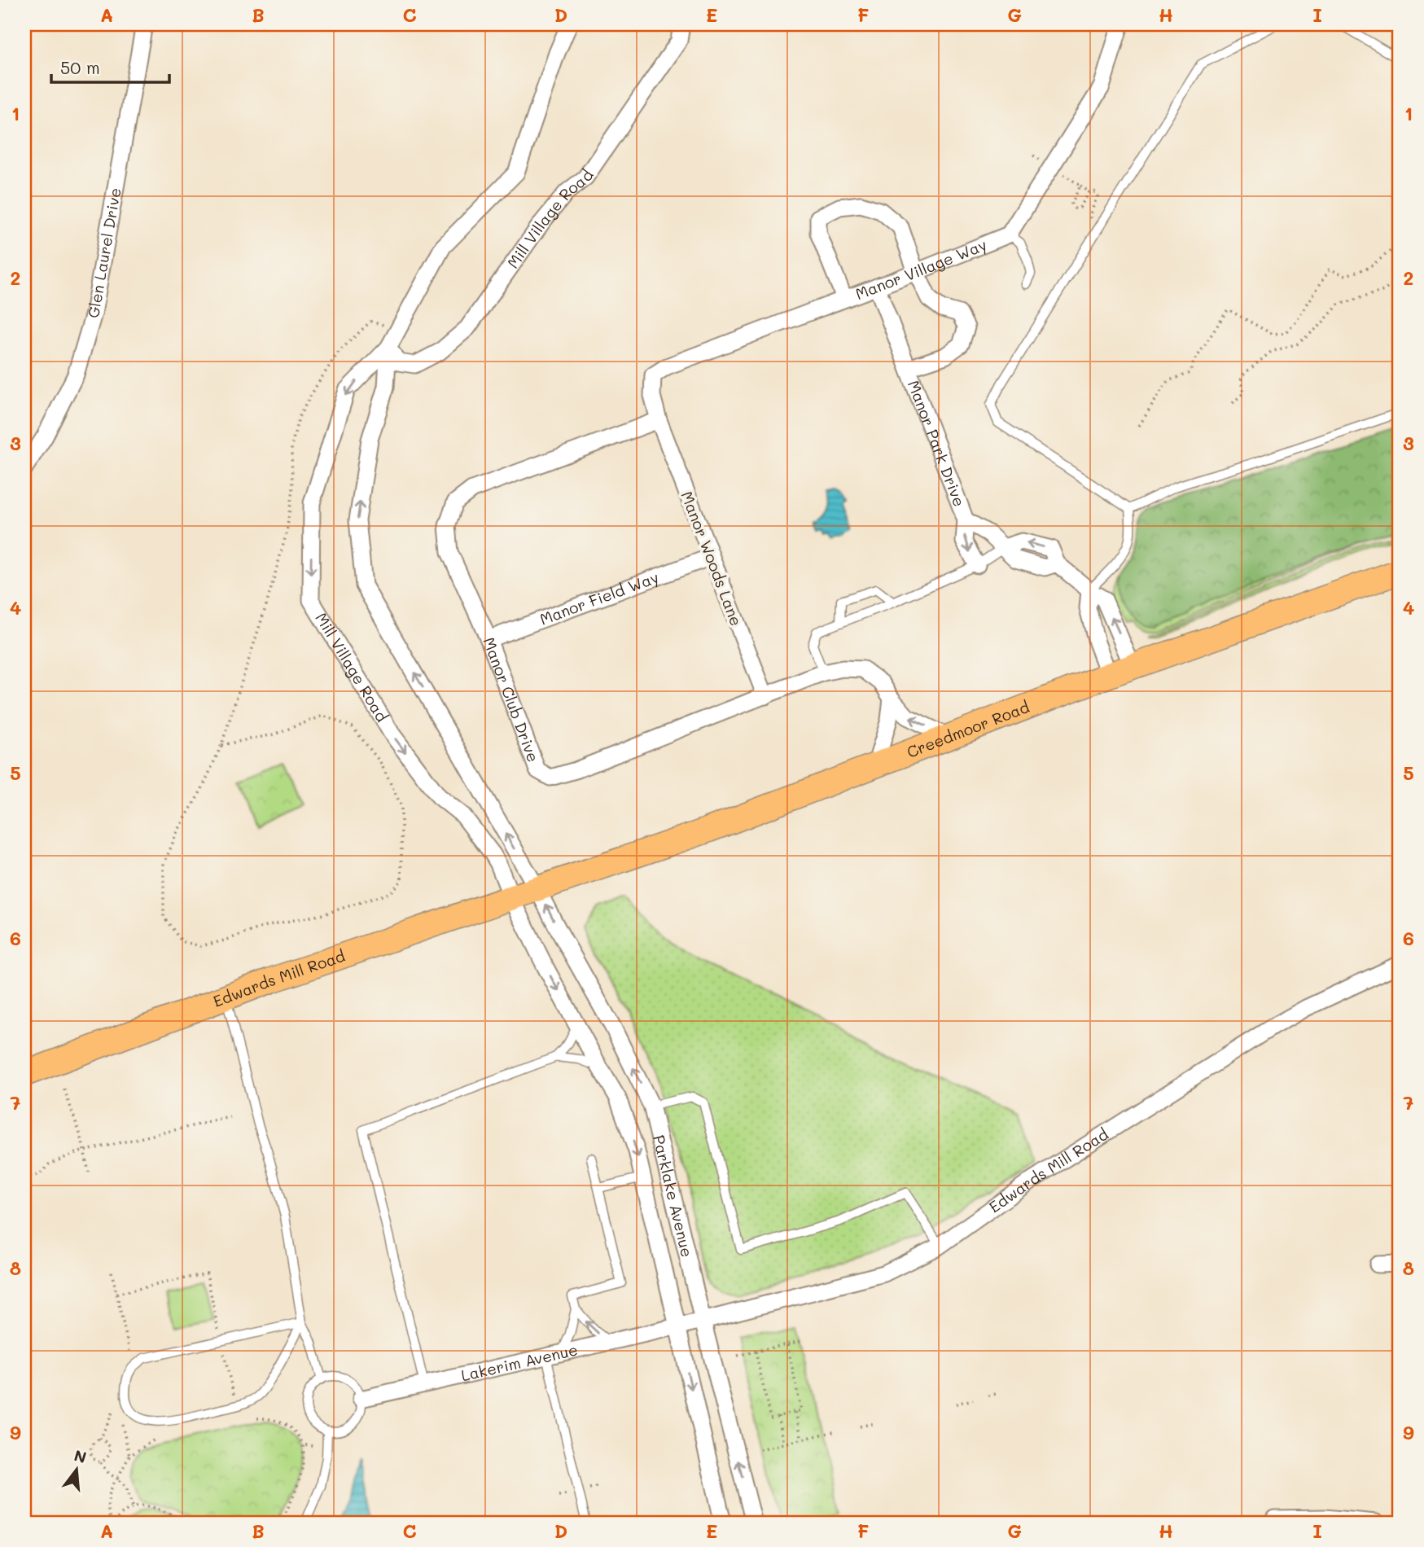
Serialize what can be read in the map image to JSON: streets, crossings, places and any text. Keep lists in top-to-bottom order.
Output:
{
  "streets": {
    "main road": ["Creedmoor Road", "Edwards Mill Road"],
    "street": [
      "Mill Village Road",
      "Glen Laurel Drive",
      "Manor Village Way",
      "Manor Park Drive",
      "Manor Woods Lane",
      "Manor Field Way",
      "Manor Club Drive",
      "Parklake Avenue",
      "Lakerim Avenue"
    ]
  },
  "crossings": [
    ["Mill Village Road", "Creedmoor Road"],
    ["Mill Village Road", "Edwards Mill Road"],
    ["Mill Village Road", "Parklake Avenue"],
    ["Manor Village Way", "Manor Park Drive"],
    ["Manor Village Way", "Manor Woods Lane"],
    ["Manor Village Way", "Manor Club Drive"],
    ["Manor Park Drive", "Creedmoor Road"],
    ["Manor Woods Lane", "Manor Field Way"],
    ["Manor Woods Lane", "Manor Club Drive"],
    ["Manor Field Way", "Manor Club Drive"],
    ["Manor Club Drive", "Creedmoor Road"],
    ["Creedmoor Road", "Edwards Mill Road"],
    ["Creedmoor Road", "Parklake Avenue"],
    ["Edwards Mill Road", "Parklake Avenue"],
    ["Edwards Mill Road", "Lakerim Avenue"],
    ["Parklake Avenue", "Lakerim Avenue"]
  ],
  "scale_bar": "50 m",
  "north": "top",
  "grid": {
    "columns": [
      "A",
      "B",
      "C",
      "D",
      "E",
      "F",
      "G",
      "H",
      "I"
    ],
    "rows": [
      "1",
      "2",
      "3",
      "4",
      "5",
      "6",
      "7",
      "8",
      "9"
    ]
  }
}
